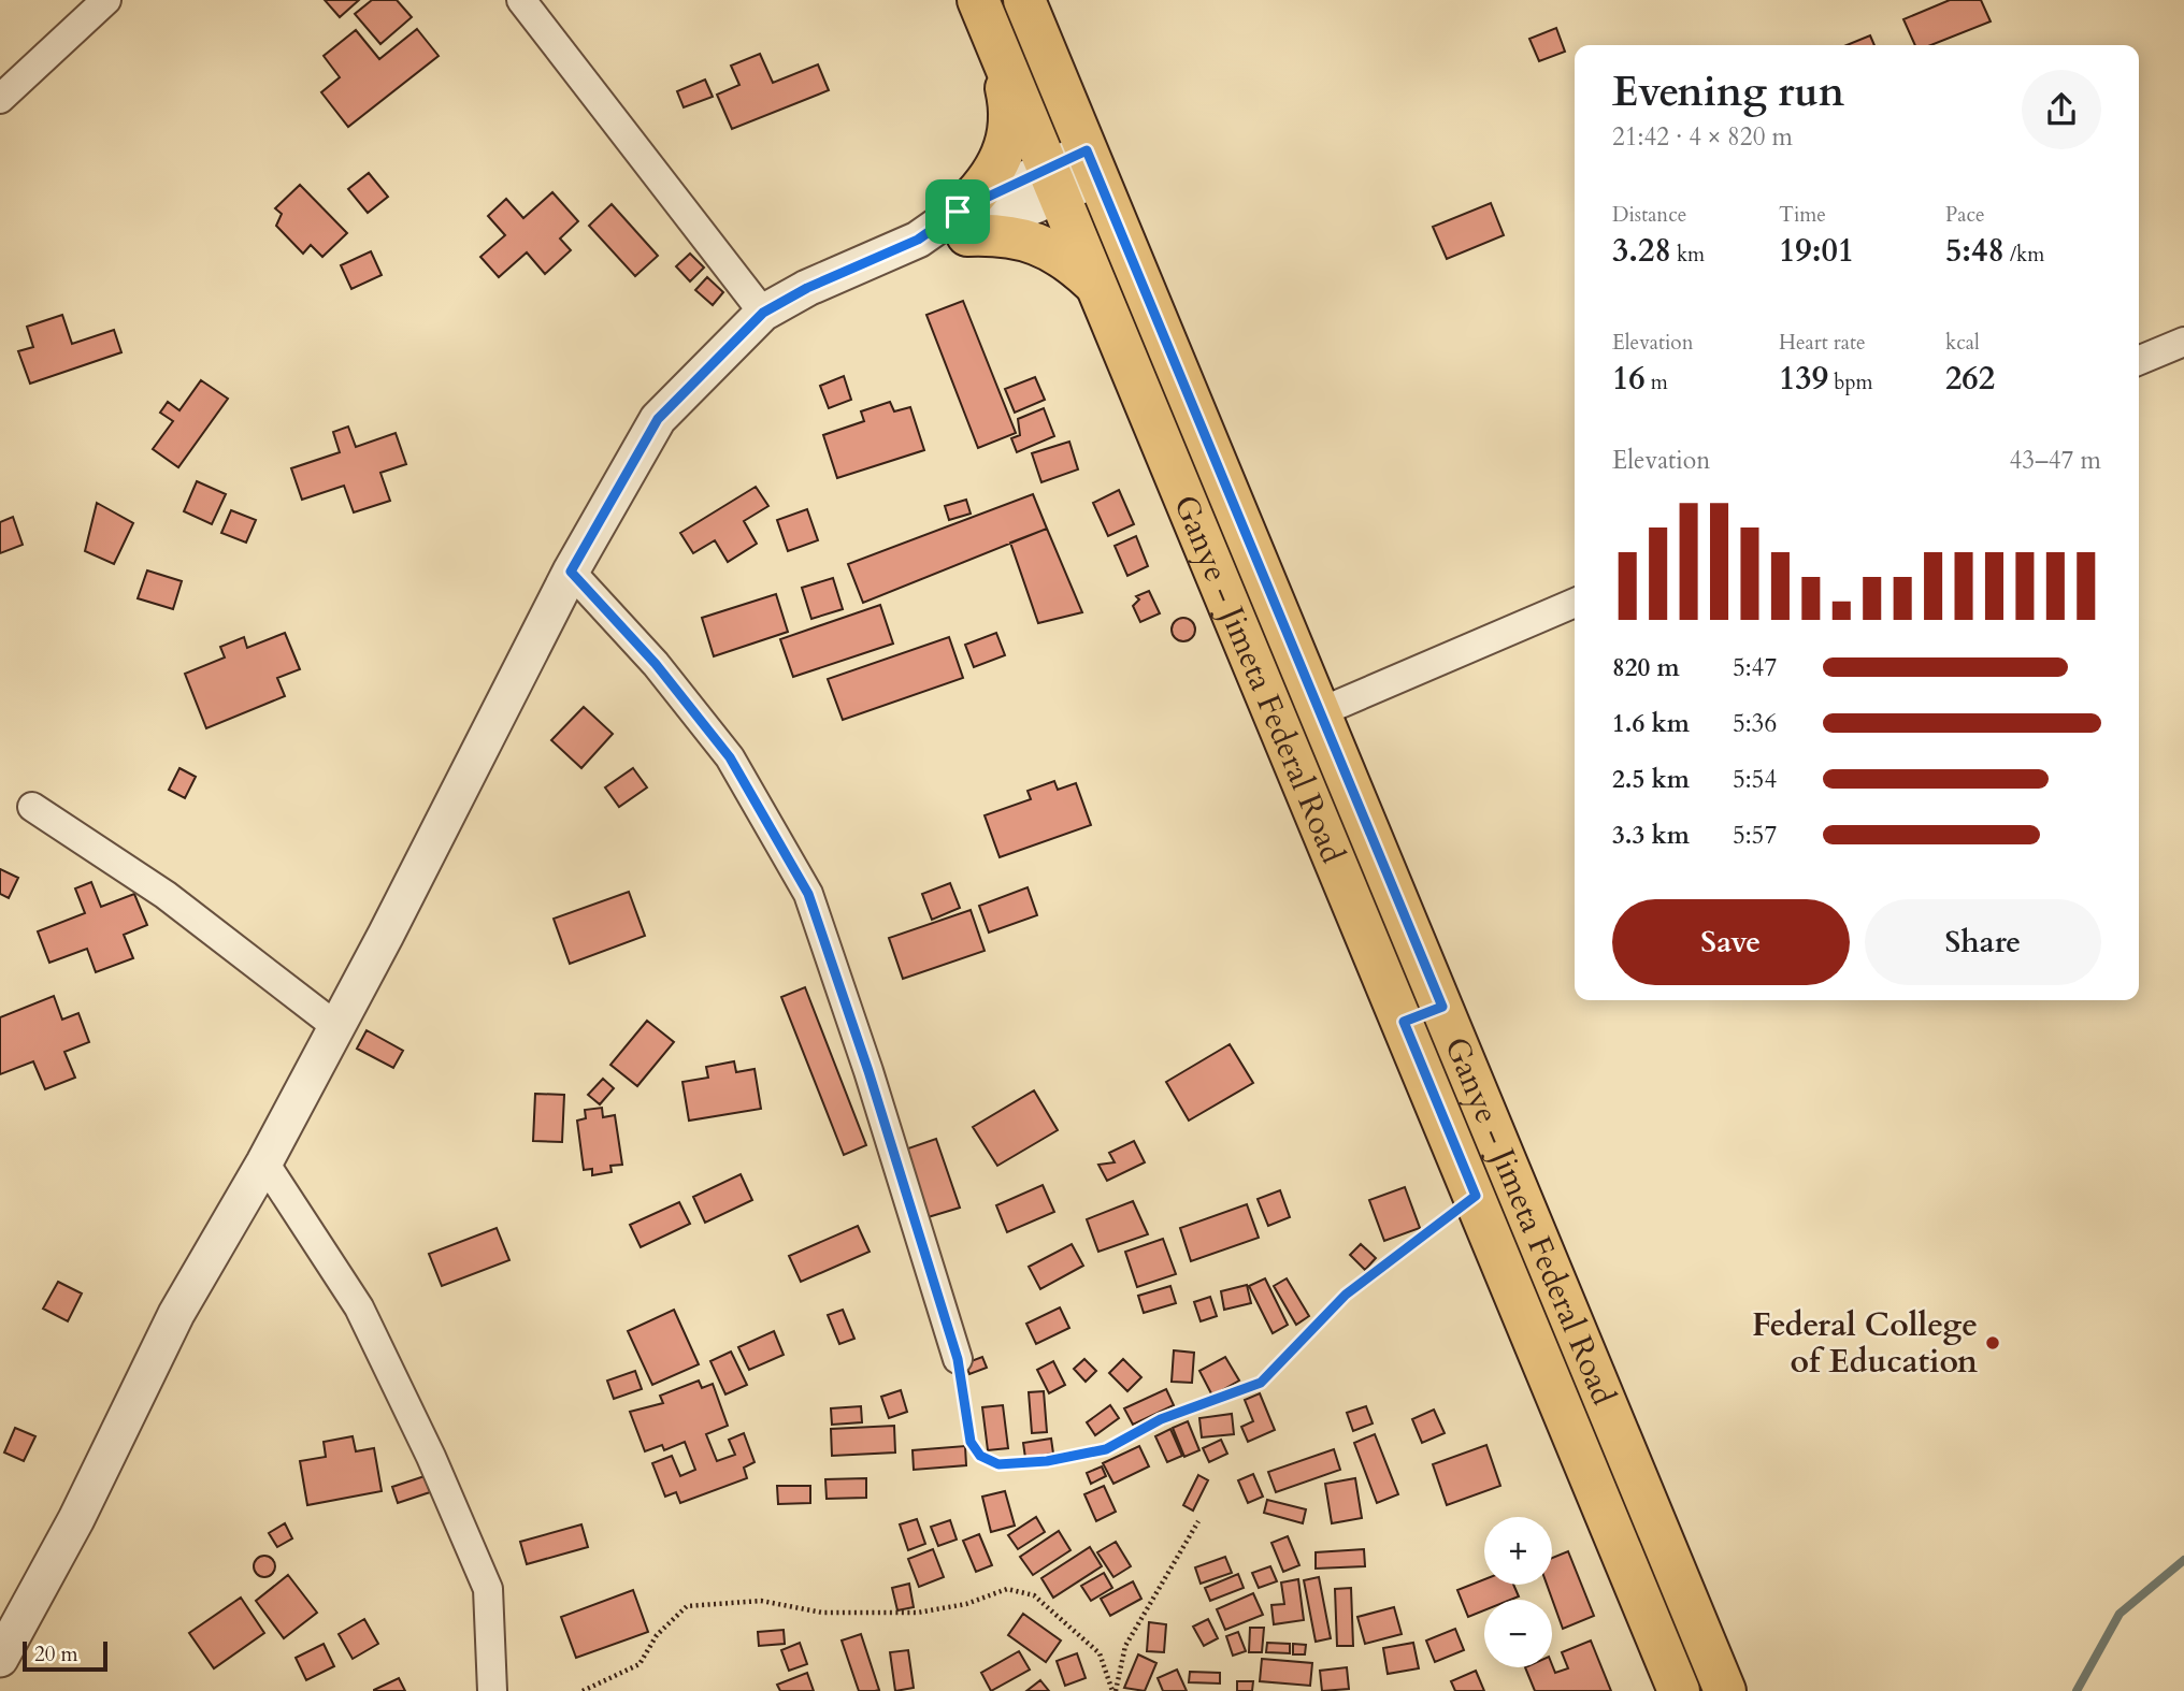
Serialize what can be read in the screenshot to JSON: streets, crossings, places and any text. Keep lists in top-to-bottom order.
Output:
{
  "streets": {
    "main road": ["Ganye - Jimeta Federal Road"]
  },
  "places": ["Federal College of Education"],
  "scale_bar": "20 m",
  "page": {
    "heading": ["Evening run", "21:42 · 4 × 820 m"],
    "stats": [
      ["Distance", "3.28 km"],
      ["Time", "19:01"],
      ["Pace", "5:48 /km"],
      ["Elevation", "16 m"],
      ["Heart rate", "139 bpm"],
      ["kcal", "262"]
    ],
    "chart": ["Elevation", "43–47 m"],
    "list": [
      {
        "name": "820 m",
        "note": "5:47"
      },
      {
        "name": "1.6 km",
        "note": "5:36"
      },
      {
        "name": "2.5 km",
        "note": "5:54"
      },
      {
        "name": "3.3 km",
        "note": "5:57"
      }
    ],
    "buttons": ["Save", "Share"],
    "map_buttons": ["+", "−"],
    "scale": "20 m"
  }
}
